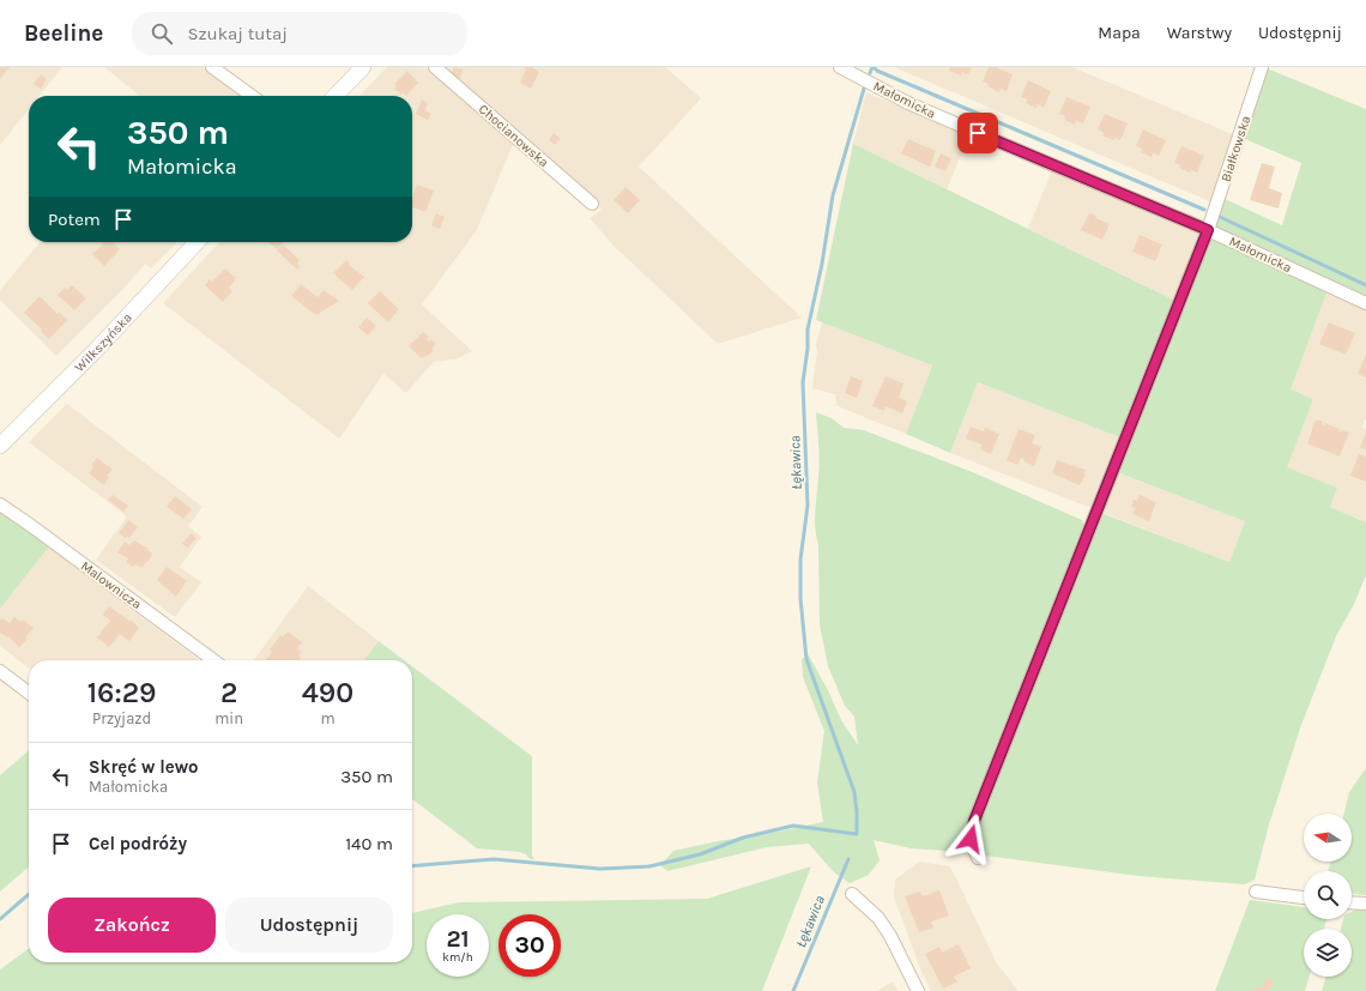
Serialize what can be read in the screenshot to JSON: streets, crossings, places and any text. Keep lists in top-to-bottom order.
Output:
{
  "streets": {
    "street": [
      "Małomicka",
      "Chocianowska",
      "Białkowska",
      "Wilkszyńska",
      "Malownicza"
    ]
  },
  "crossings": [
    ["Małomicka", "Białkowska"]
  ],
  "water": ["Łękawica"],
  "north": "left",
  "page": {
    "header": "Beeline",
    "search": "Szukaj tutaj",
    "nav": ["Mapa", "Warstwy", "Udostępnij"],
    "turn": ["350 m", "Małomicka"],
    "then": "Potem",
    "eta": [
      "16:29",
      "Przyjazd",
      "2",
      "min",
      "490",
      "m"
    ],
    "list": [
      {
        "name": "Skręć w lewo",
        "note": "Małomicka",
        "value": "350 m"
      },
      {
        "name": "Cel podróży",
        "value": "140 m"
      }
    ],
    "buttons": ["Zakończ", "Udostępnij"],
    "speed": "21 km/h",
    "limit": "30"
  }
}
